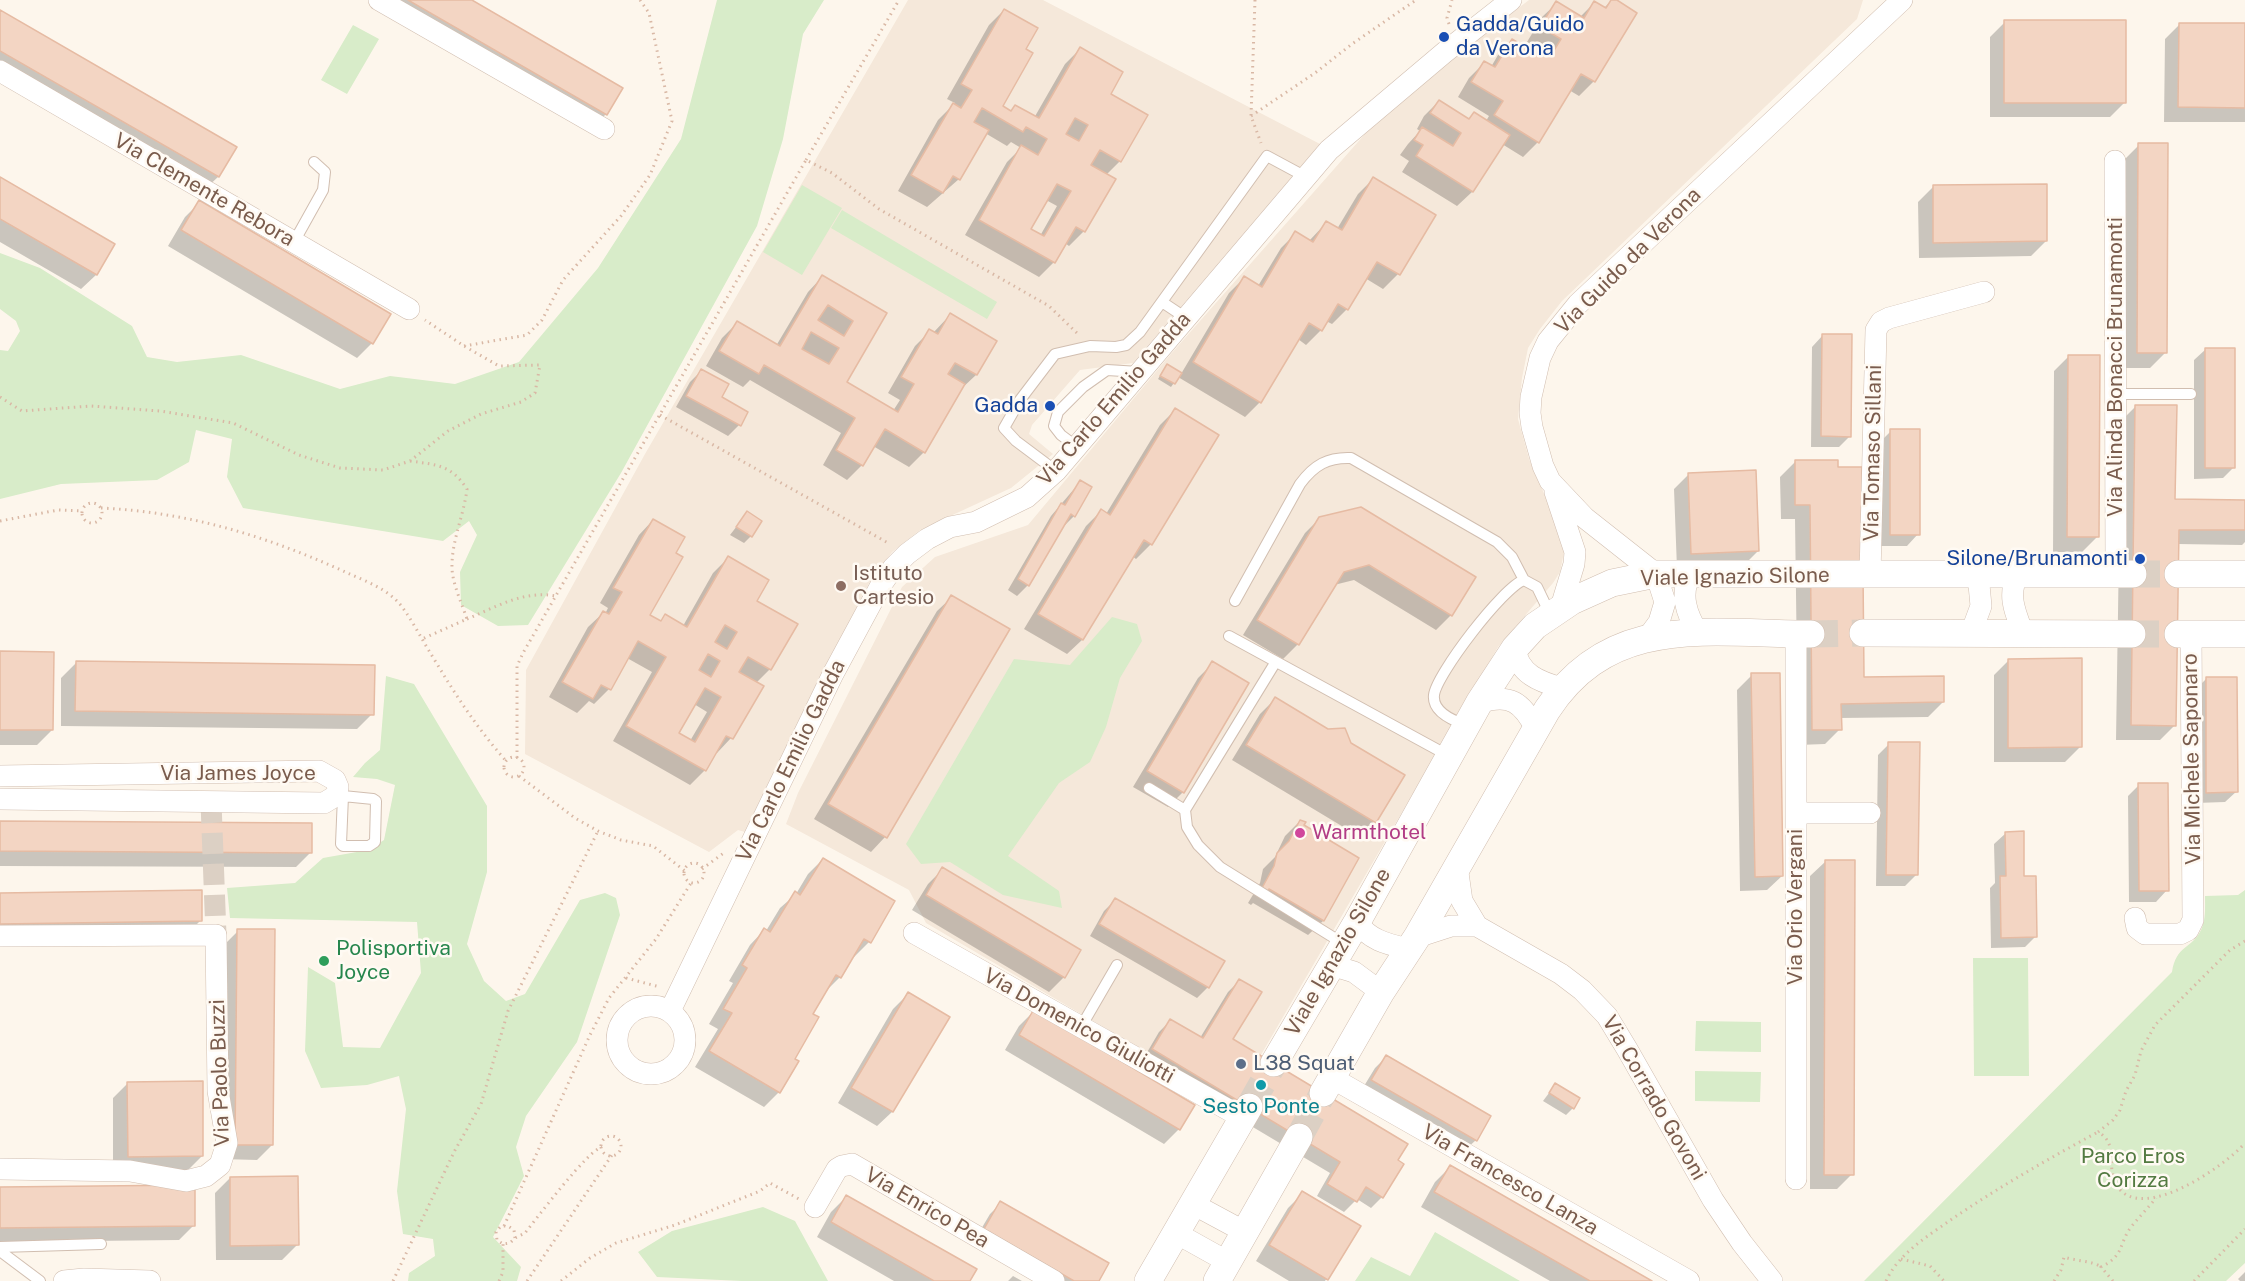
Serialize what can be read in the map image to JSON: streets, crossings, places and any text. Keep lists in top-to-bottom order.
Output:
{
  "streets": {
    "street": [
      "Via Clemente Rebora",
      "Via Guido da Verona",
      "Via Alinda Bonacci Brunamonti",
      "Via Carlo Emilio Gadda",
      "Via Tomaso Sillani",
      "Viale Ignazio Silone",
      "Via Michele Saponaro",
      "Via James Joyce",
      "Via Orio Vergani",
      "Via Domenico Giuliotti",
      "Via Paolo Buzzi",
      "Via Corrado Govoni",
      "Via Francesco Lanza",
      "Via Enrico Pea"
    ]
  },
  "crossings": [
    ["Via Guido da Verona", "Viale Ignazio Silone"],
    ["Via Alinda Bonacci Brunamonti", "Viale Ignazio Silone"],
    ["Via Tomaso Sillani", "Viale Ignazio Silone"]
  ],
  "parks": ["Parco Eros Corizza"],
  "places": [
    "Gadda/Guido da Verona",
    "Gadda",
    "Silone/Brunamonti",
    "Istituto Cartesio",
    "Warmthotel",
    "Polisportiva Joyce",
    "L38 Squat",
    "Sesto Ponte"
  ]
}
